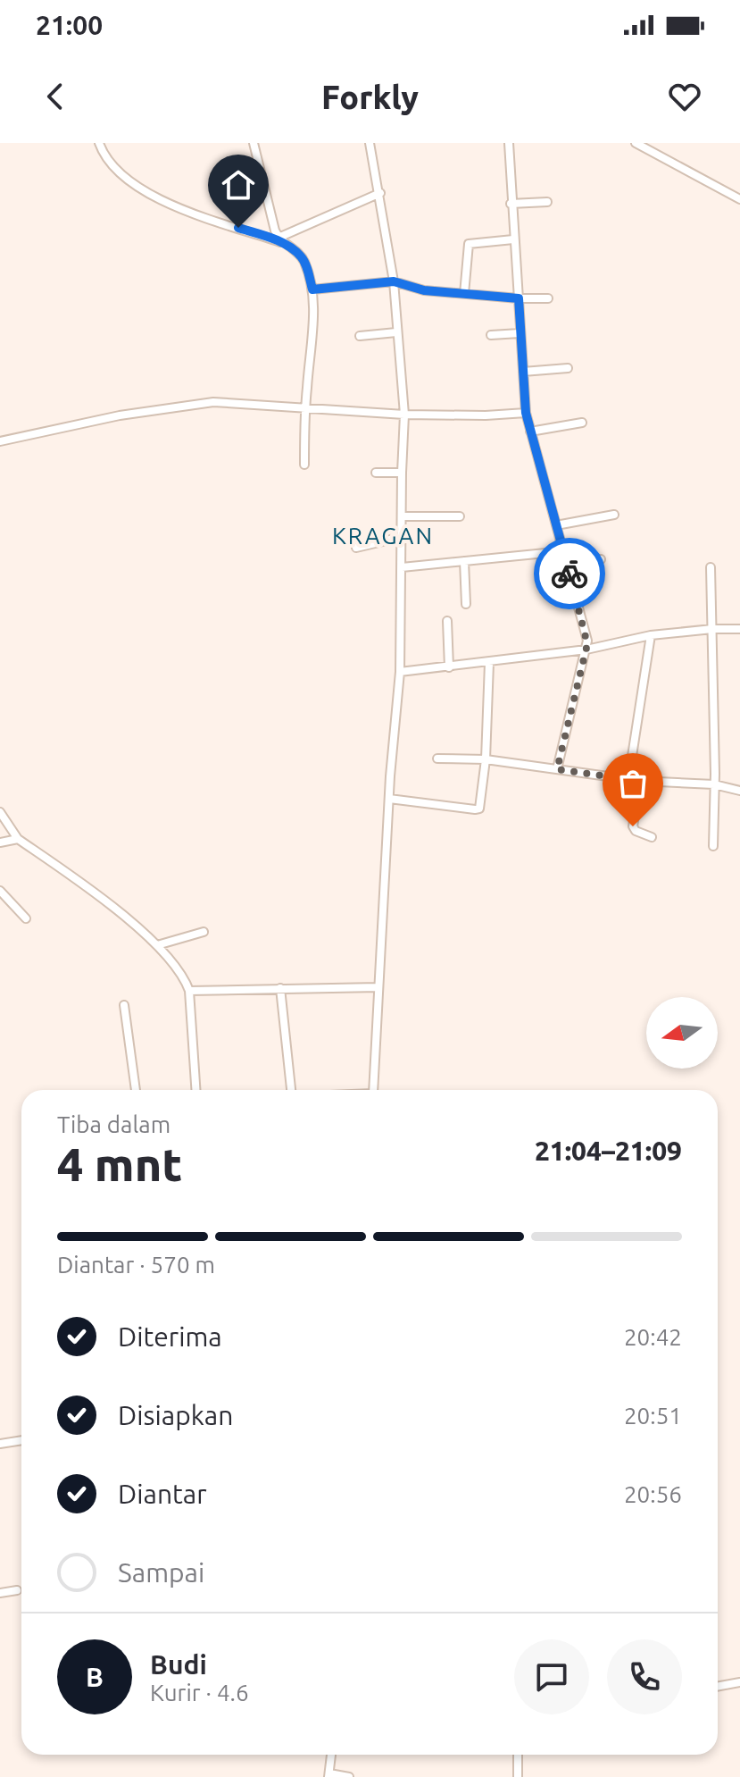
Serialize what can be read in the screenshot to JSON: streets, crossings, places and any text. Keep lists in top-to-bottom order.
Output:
{
  "districts": ["KRAGAN"],
  "north": "left",
  "page": {
    "status": "21:00",
    "header": "Forkly",
    "heading": ["4 mnt", "Tiba dalam", "21:04–21:09"],
    "panel": ["Budi", "Kurir · 4.6"],
    "bar": "Diantar · 570 m",
    "list": [
      ["Diterima", "20:42"],
      ["Disiapkan", "20:51"],
      ["Diantar", "20:56"],
      "Sampai"
    ],
    "round": "B"
  }
}
